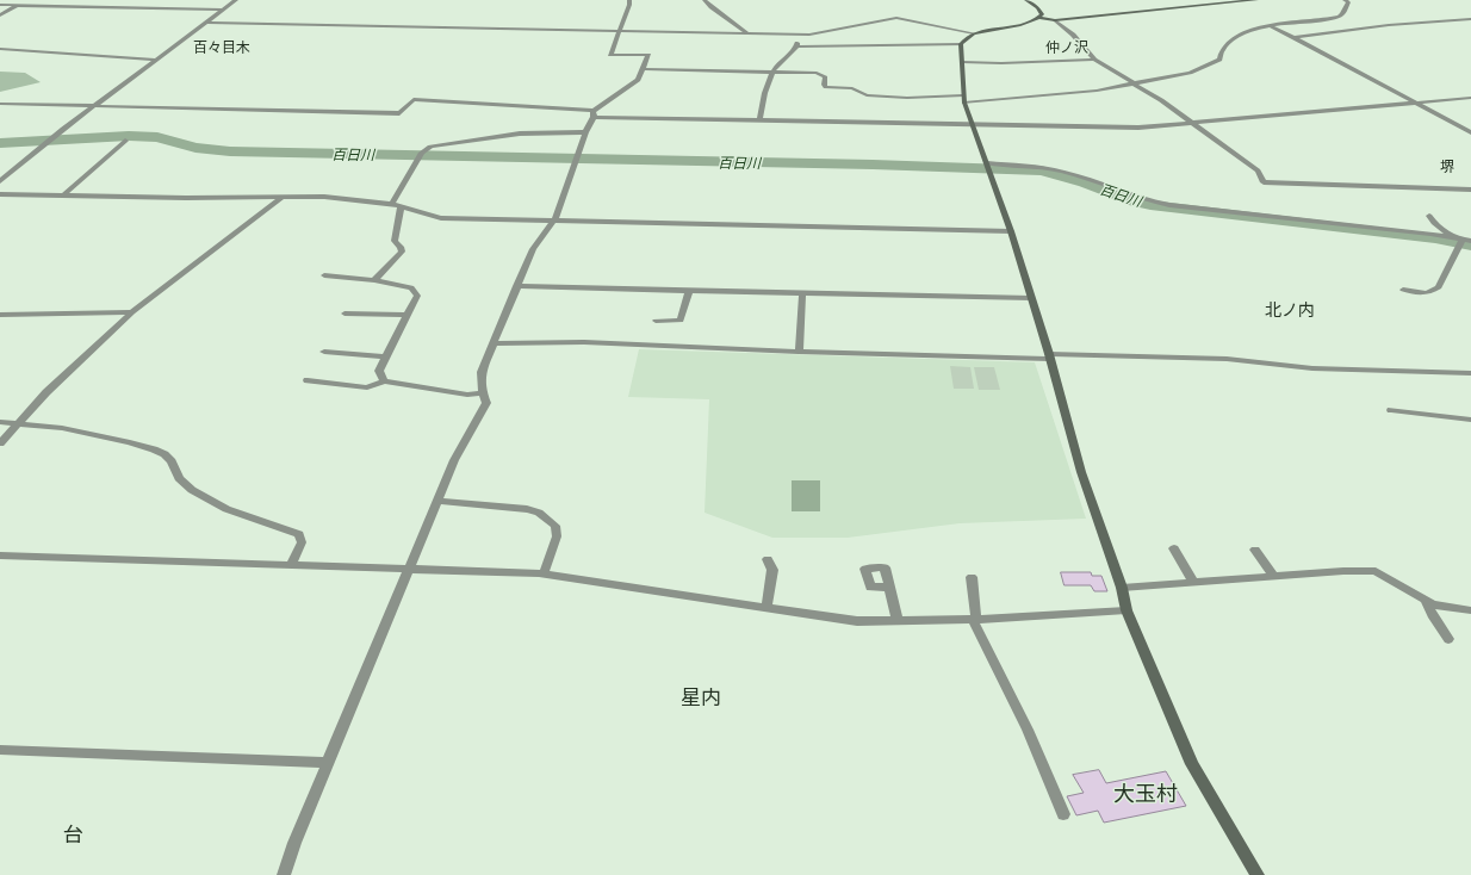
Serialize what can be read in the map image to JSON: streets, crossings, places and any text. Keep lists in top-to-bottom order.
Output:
{
  "districts": [
    "百々目木",
    "仲ノ沢",
    "堺",
    "北ノ内",
    "星内",
    "大玉村",
    "台"
  ],
  "water": ["百日川"]
}
